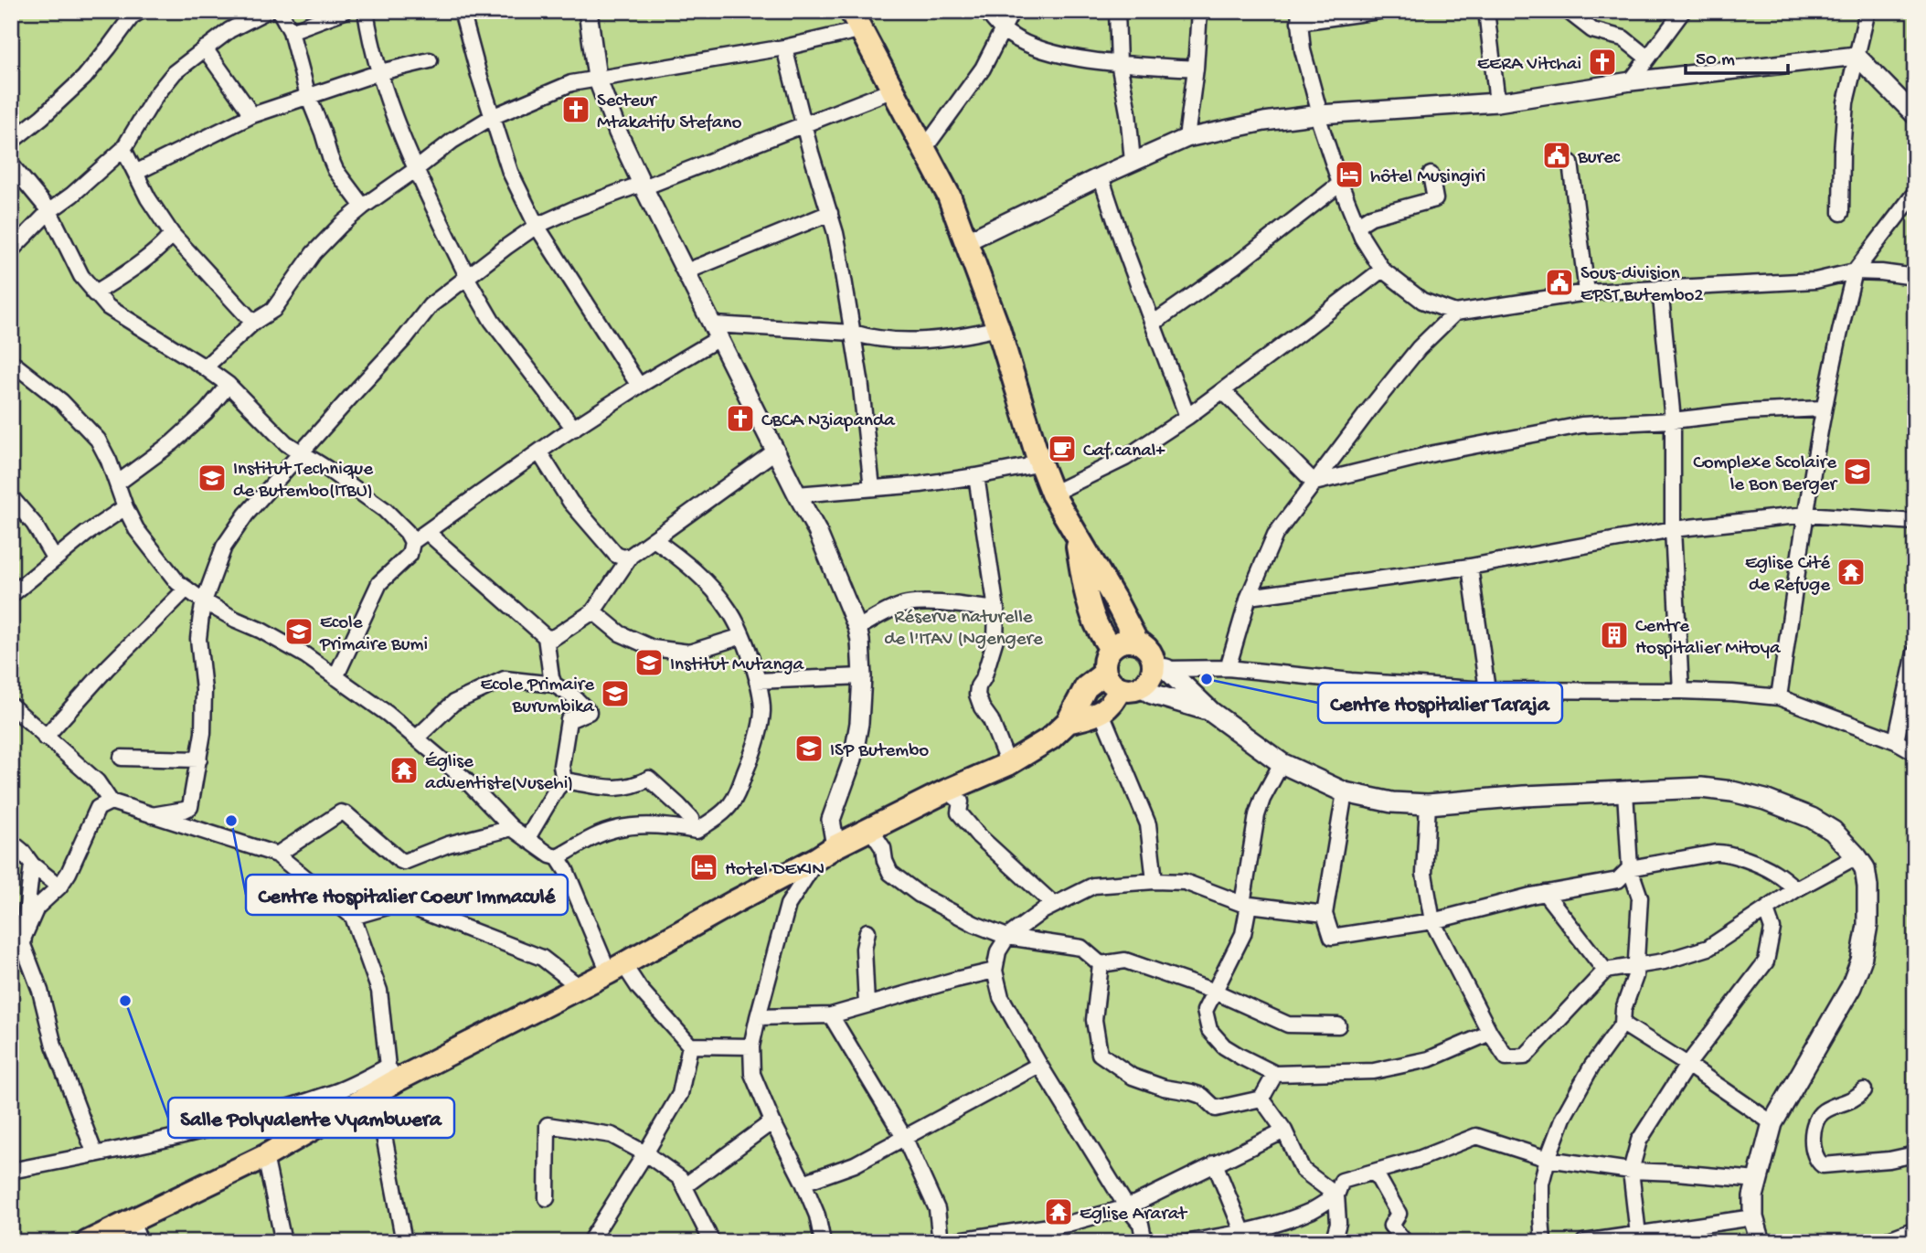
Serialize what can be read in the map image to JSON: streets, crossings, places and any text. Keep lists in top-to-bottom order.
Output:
{
  "parks": ["Réserve naturelle de l'ITAV (Ngengere"],
  "places": {
    "church": ["EERA Vitchai", "Secteur Mtakatifu Stefano", "CBCA Nziapanda"],
    "public building": ["Burec", "Sous-division EPST Butembo2"],
    "hotel": ["hôtel Musingiri", "Hotel DEKIN"],
    "cafe": ["Caf canal+"],
    "school or university": [
      "Complexe Scolaire le Bon Berger",
      "Institut Technique de Butembo(ITBU)",
      "Ecole Primaire Bumi",
      "Institut Mutanga",
      "Ecole Primaire Burumbika",
      "ISP Butembo"
    ],
    "temple": ["Eglise Cité de Refuge", "Église adventiste(Vusehi)", "Eglise Ararat"],
    "building": ["Centre Hospitalier Mitoya"],
    "other": ["Centre Hospitalier Taraja", "Centre Hospitalier Coeur Immaculé", "Salle Polyvalente Vyambwera"]
  },
  "scale_bar": "50 m"
}
